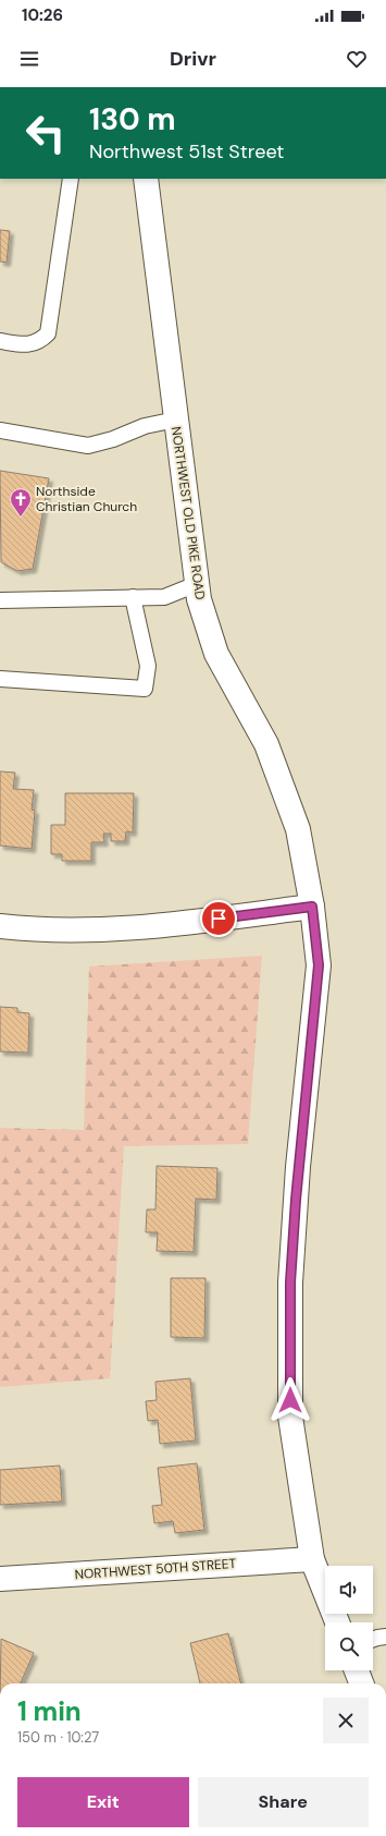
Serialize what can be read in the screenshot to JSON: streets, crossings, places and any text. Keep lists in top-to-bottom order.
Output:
{
  "streets": {
    "street": ["NORTHWEST OLD PIKE ROAD", "NORTHWEST 50TH STREET"]
  },
  "crossings": [
    ["NORTHWEST OLD PIKE ROAD", "NORTHWEST 50TH STREET"]
  ],
  "places": {
    "church": ["Northside Christian Church"]
  },
  "page": {
    "status": "10:26",
    "header": "Drivr",
    "turn": ["130 m", "Northwest 51st Street"],
    "heading": ["1 min", "150 m · 10:27"],
    "buttons": ["Exit", "Share"]
  }
}
